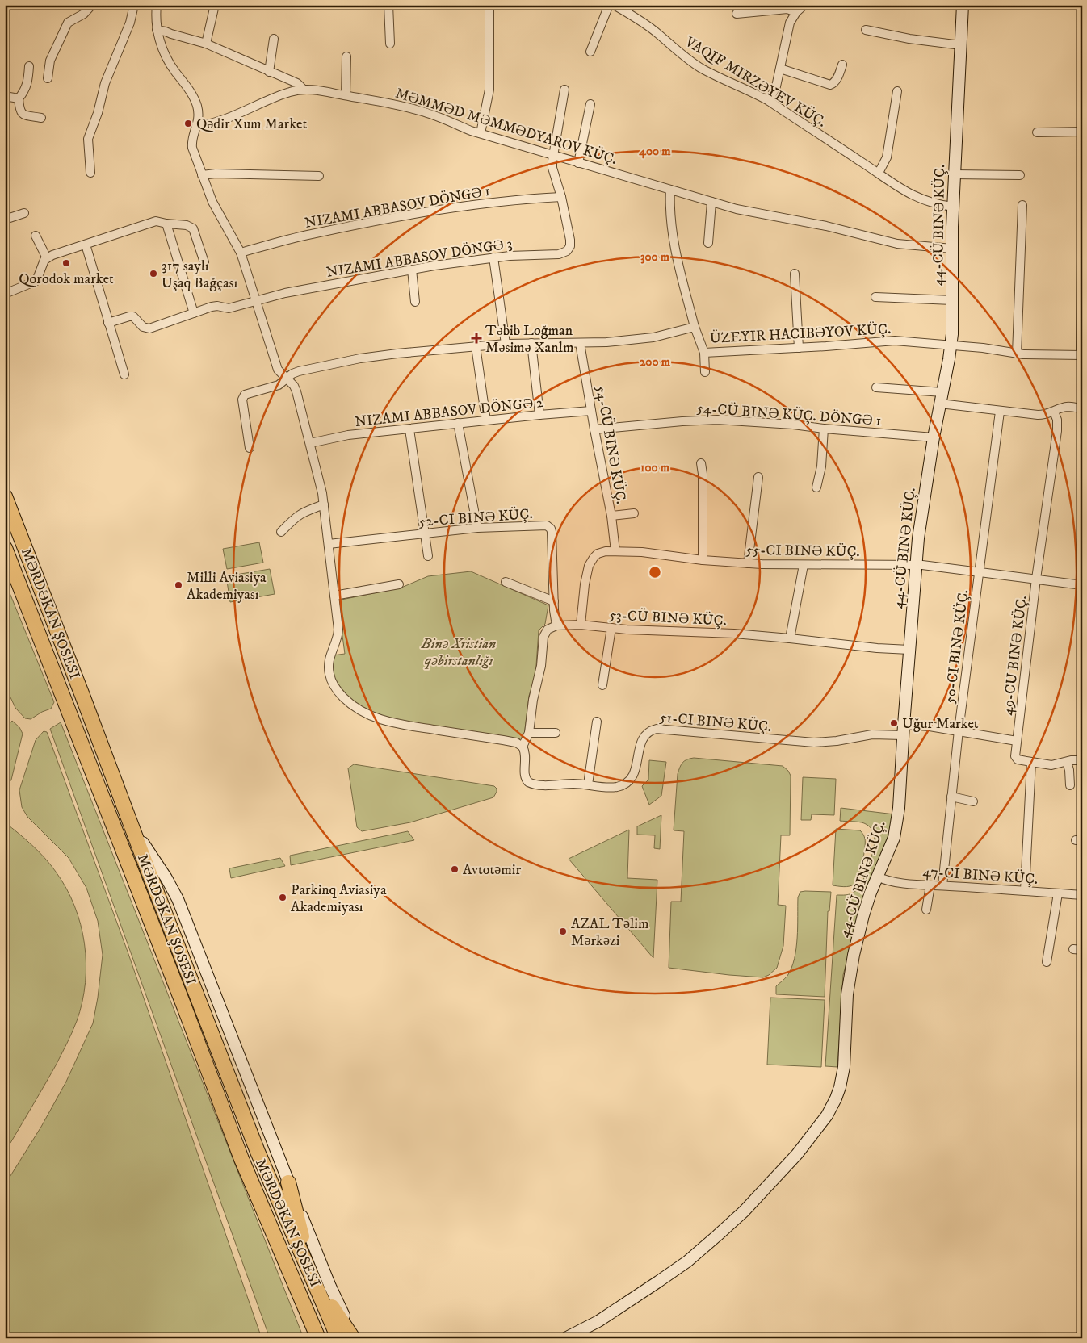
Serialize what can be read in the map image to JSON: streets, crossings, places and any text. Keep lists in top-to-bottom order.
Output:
{
  "streets": {
    "highway": ["MƏRDƏKAN ŞOSESI"],
    "street": [
      "VAQIF MIRZƏYEV KÜÇ.",
      "MƏMMƏD MƏMMƏDYAROV KÜÇ.",
      "NIZAMI ABBASOV DÖNGƏ 1",
      "44-CÜ BINƏ KÜÇ.",
      "NIZAMI ABBASOV DÖNGƏ 3",
      "NIZAMI ABBASOV DÖNGƏ 2",
      "54-CÜ BINƏ KÜÇ. DÖNGƏ 1",
      "54-CÜ BINƏ KÜÇ.",
      "52-CI BINƏ KÜÇ.",
      "55-CI BINƏ KÜÇ.",
      "53-CÜ BINƏ KÜÇ.",
      "50-CI BINƏ KÜÇ.",
      "49-CU BINƏ KÜÇ.",
      "51-CI BINƏ KÜÇ.",
      "47-CI BINƏ KÜÇ."
    ]
  },
  "crossings": [
    ["VAQIF MIRZƏYEV KÜÇ.", "44-CÜ BINƏ KÜÇ."],
    ["MƏMMƏD MƏMMƏDYAROV KÜÇ.", "44-CÜ BINƏ KÜÇ."],
    ["MƏMMƏD MƏMMƏDYAROV KÜÇ.", "NIZAMI ABBASOV DÖNGƏ 3"],
    ["NIZAMI ABBASOV DÖNGƏ 1", "NIZAMI ABBASOV DÖNGƏ 3"],
    ["44-CÜ BINƏ KÜÇ.", "54-CÜ BINƏ KÜÇ. DÖNGƏ 1"],
    ["44-CÜ BINƏ KÜÇ.", "55-CI BINƏ KÜÇ."],
    ["44-CÜ BINƏ KÜÇ.", "53-CÜ BINƏ KÜÇ."],
    ["44-CÜ BINƏ KÜÇ.", "51-CI BINƏ KÜÇ."],
    ["44-CÜ BINƏ KÜÇ.", "47-CI BINƏ KÜÇ."],
    ["NIZAMI ABBASOV DÖNGƏ 2", "54-CÜ BINƏ KÜÇ."],
    ["54-CÜ BINƏ KÜÇ. DÖNGƏ 1", "54-CÜ BINƏ KÜÇ."],
    ["54-CÜ BINƏ KÜÇ.", "55-CI BINƏ KÜÇ."],
    ["52-CI BINƏ KÜÇ.", "53-CÜ BINƏ KÜÇ."],
    ["55-CI BINƏ KÜÇ.", "53-CÜ BINƏ KÜÇ."],
    ["55-CI BINƏ KÜÇ.", "50-CI BINƏ KÜÇ."],
    ["55-CI BINƏ KÜÇ.", "49-CU BINƏ KÜÇ."],
    ["50-CI BINƏ KÜÇ.", "47-CI BINƏ KÜÇ."]
  ],
  "parks": ["Binə Xristian qəbirstanlığı"],
  "places": {
    "other": [
      "Qədir Xum Market",
      "Qorodok market",
      "317 saylı Uşaq Bağçası",
      "Milli Aviasiya Akademiyası",
      "Uğur Market",
      "Avtotəmir",
      "Parkinq Aviasiya Akademiyası",
      "AZAL Təlim Mərkəzi"
    ],
    "health": ["Təbib Loğman Məsimə Xanlm"]
  },
  "rings": [
    "400 m",
    "300 m",
    "200 m",
    "100 m"
  ]
}
